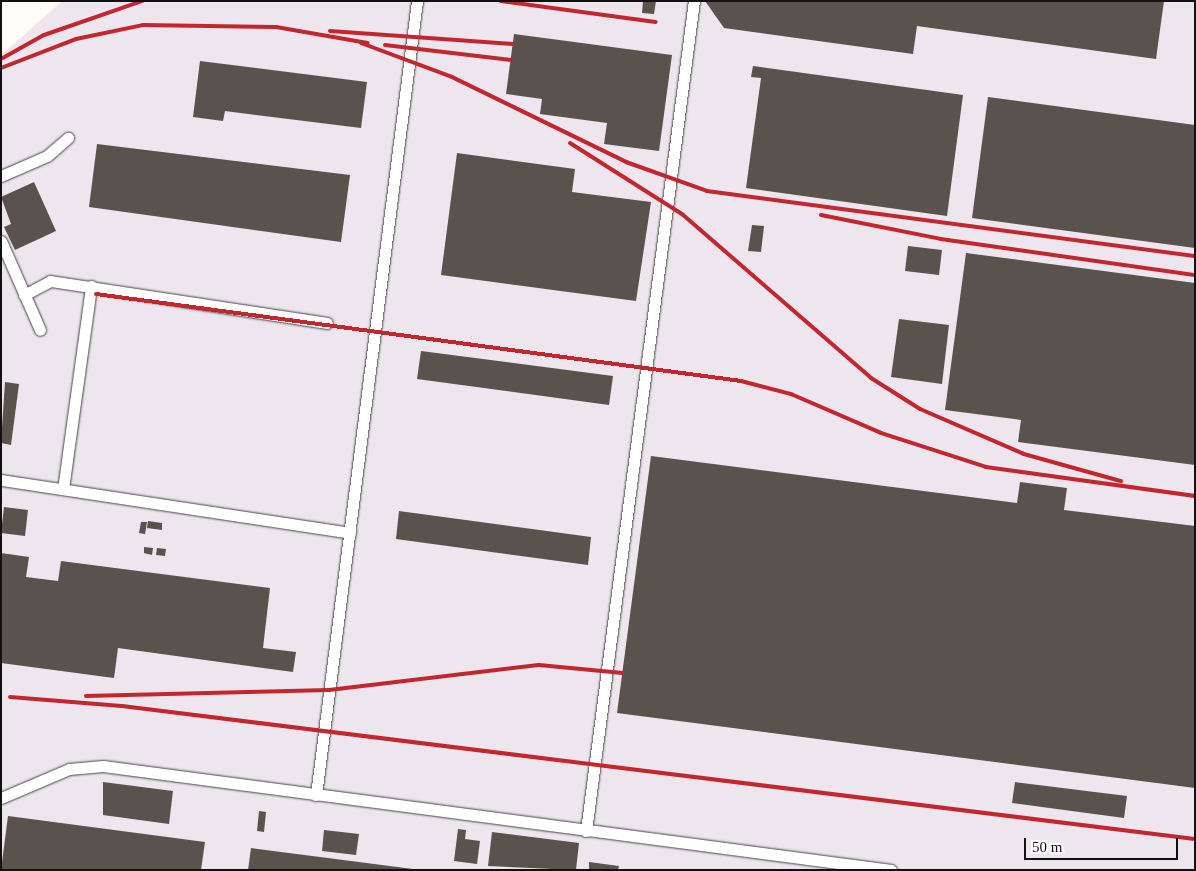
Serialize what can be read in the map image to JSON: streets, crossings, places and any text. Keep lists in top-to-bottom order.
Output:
{
  "scale_bar": "50 m"
}
